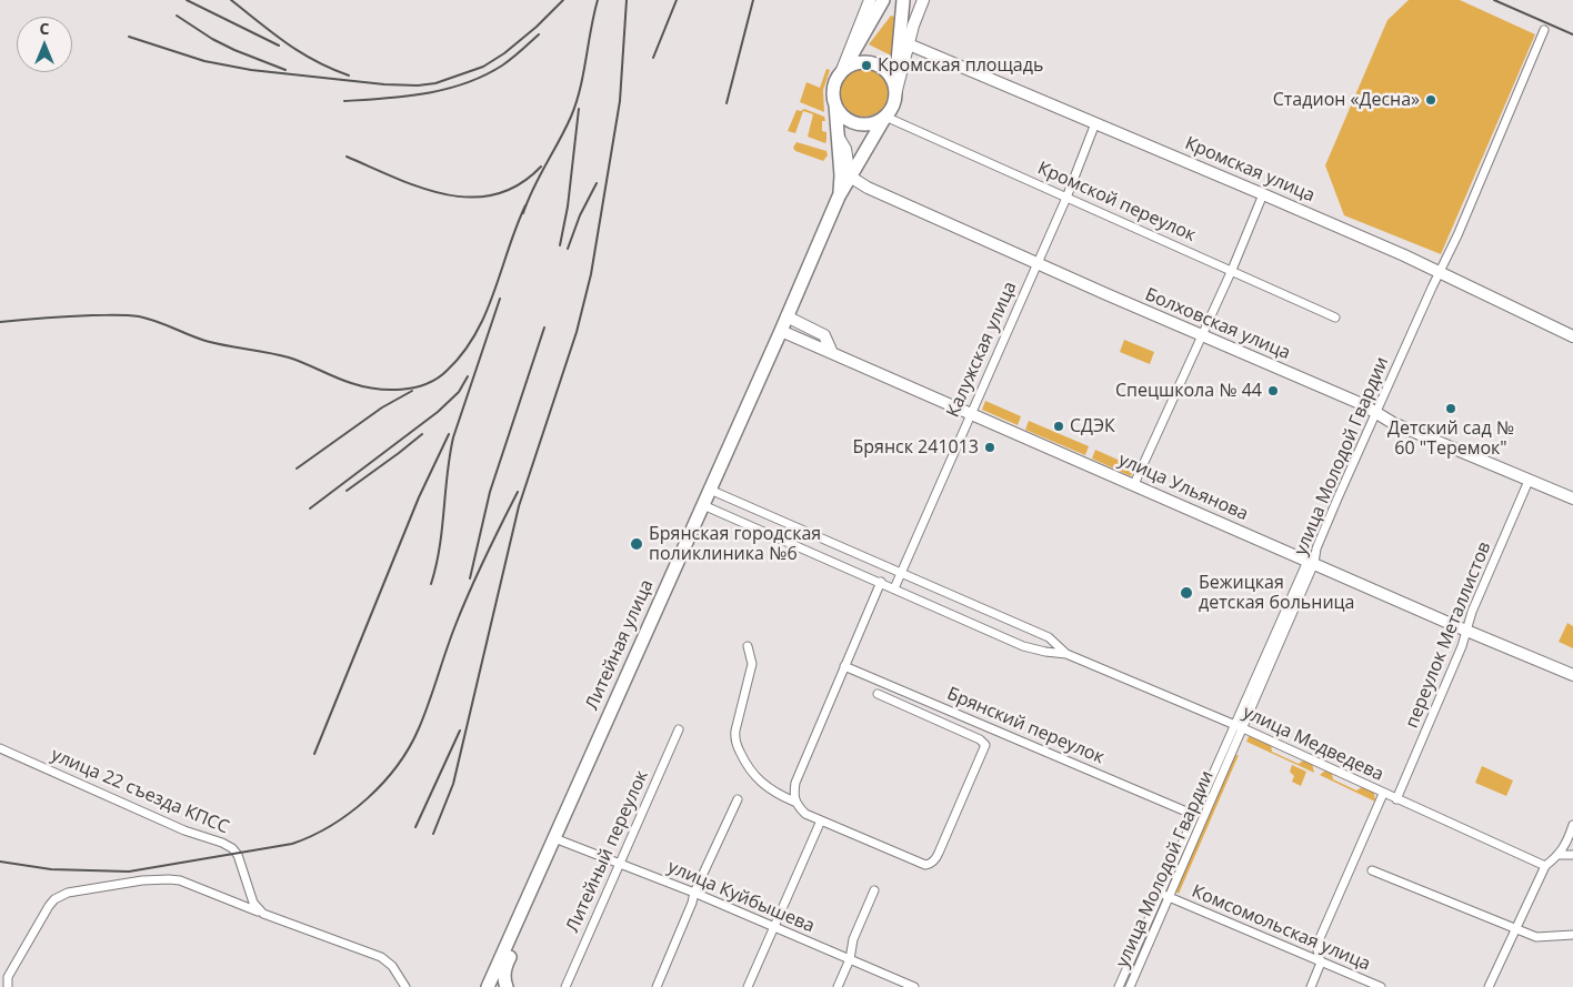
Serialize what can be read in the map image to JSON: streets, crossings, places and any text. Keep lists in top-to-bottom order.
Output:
{
  "streets": {
    "main road": ["Литейная улица"],
    "street": [
      "Кромская улица",
      "Кромской переулок",
      "Болховская улица",
      "Калужская улица",
      "улица Молодой Гвардии",
      "улица Ульянова",
      "переулок Металлистов",
      "Брянский переулок",
      "улица Медведева",
      "улица 22 съезда КПСС",
      "Литейный переулок",
      "улица Куйбышева",
      "Комсомольская улица"
    ]
  },
  "crossings": [
    ["Кромская улица", "Калужская улица"],
    ["Кромская улица", "улица Молодой Гвардии"],
    ["Кромской переулок", "Калужская улица"],
    ["Кромской переулок", "Литейная улица"],
    ["Болховская улица", "Калужская улица"],
    ["Болховская улица", "улица Молодой Гвардии"],
    ["Болховская улица", "переулок Металлистов"],
    ["Болховская улица", "Литейная улица"],
    ["Калужская улица", "улица Ульянова"],
    ["Калужская улица", "улица Медведева"],
    ["улица Молодой Гвардии", "улица Ульянова"],
    ["улица Молодой Гвардии", "Брянский переулок"],
    ["улица Молодой Гвардии", "улица Медведева"],
    ["улица Молодой Гвардии", "Комсомольская улица"],
    ["улица Ульянова", "переулок Металлистов"],
    ["улица Ульянова", "Литейная улица"],
    ["переулок Металлистов", "улица Медведева"],
    ["Литейная улица", "улица Медведева"],
    ["Литейная улица", "улица Куйбышева"],
    ["Литейный переулок", "улица Куйбышева"]
  ],
  "places": [
    "Кромская площадь",
    "Стадион «Десна»",
    "Спецшкола № 44",
    "Детский сад № 60 \"Теремок\"",
    "СДЭК",
    "Брянск 241013",
    "Брянская городская поликлиника №6",
    "Бежицкая детская больница"
  ],
  "north": "top"
}
